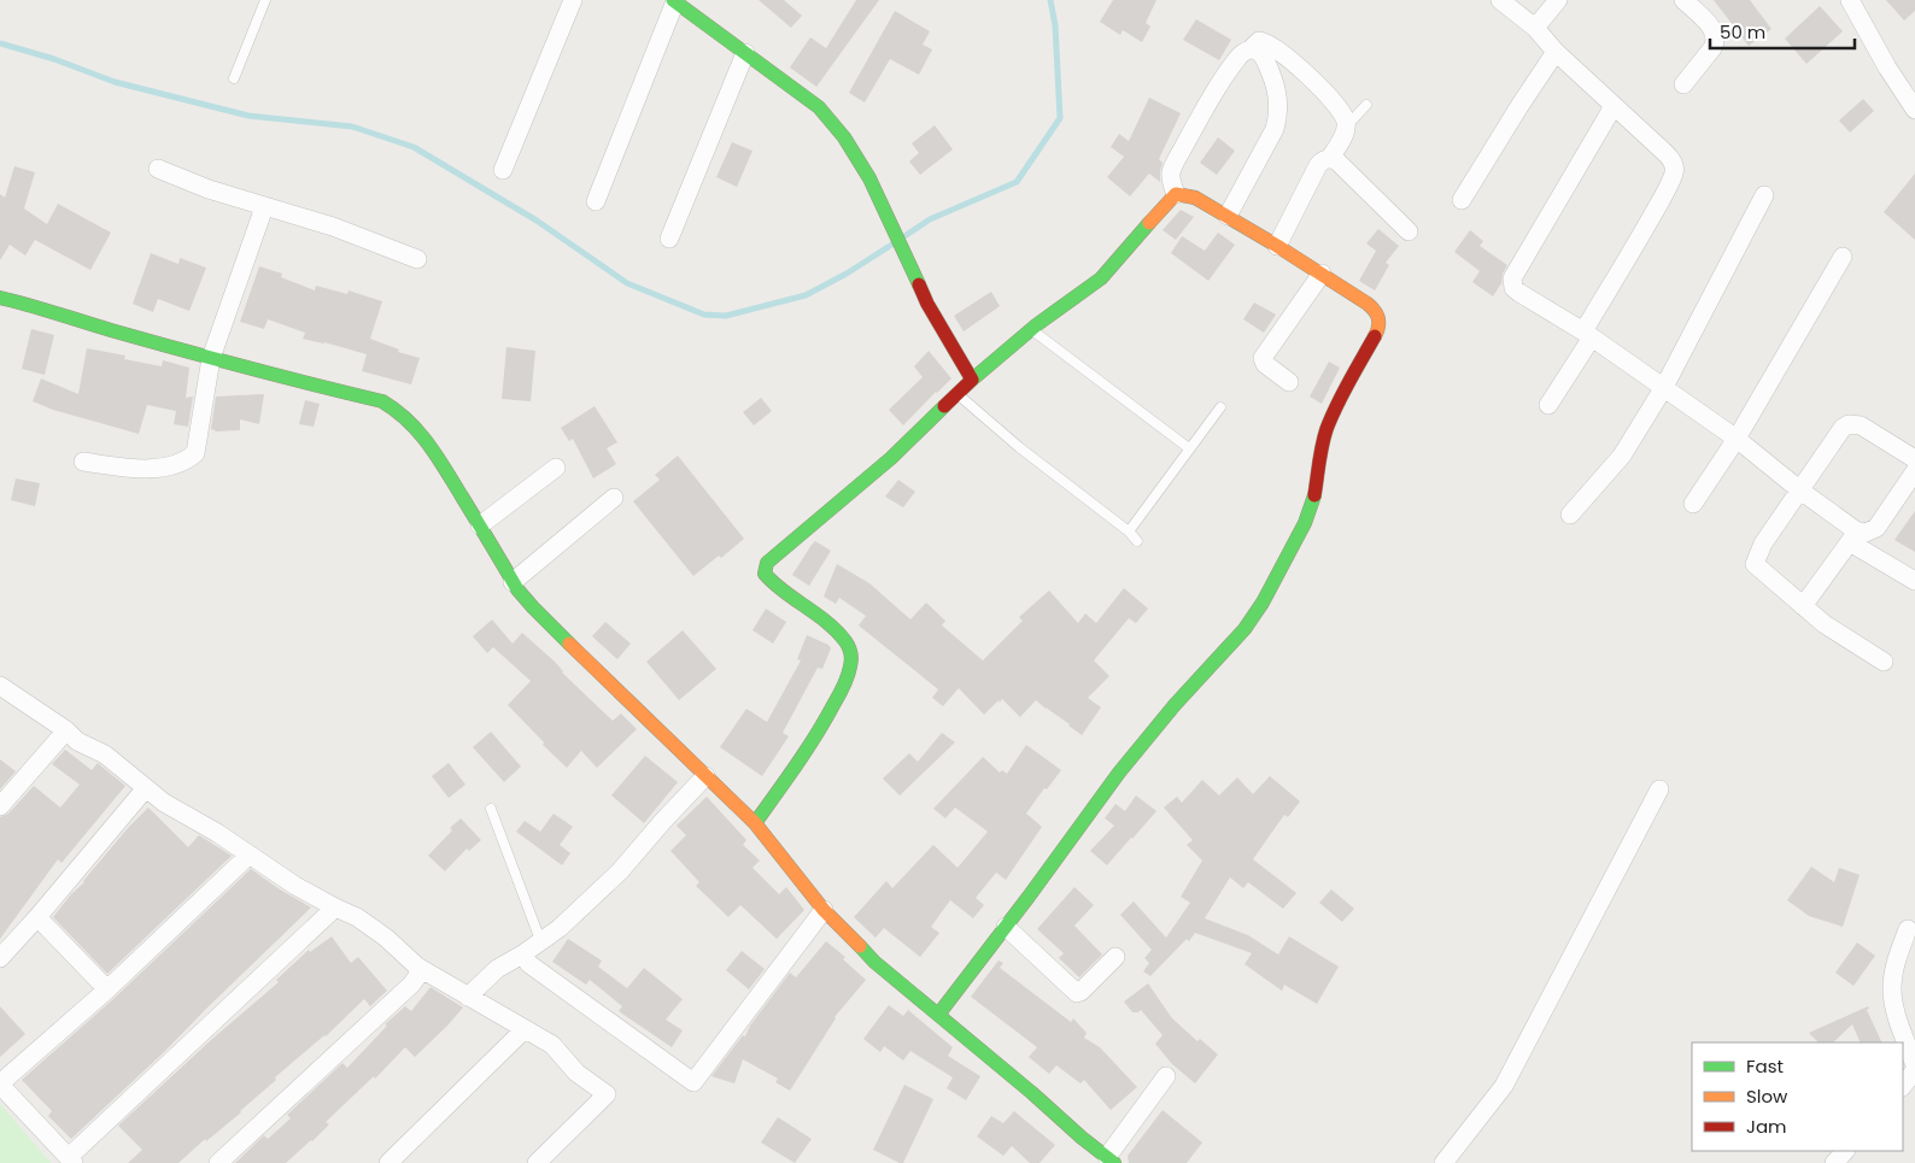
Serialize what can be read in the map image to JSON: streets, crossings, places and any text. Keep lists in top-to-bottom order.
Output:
{
  "legend": ["Fast", "Slow", "Jam"],
  "scale_bar": "50 m"
}
